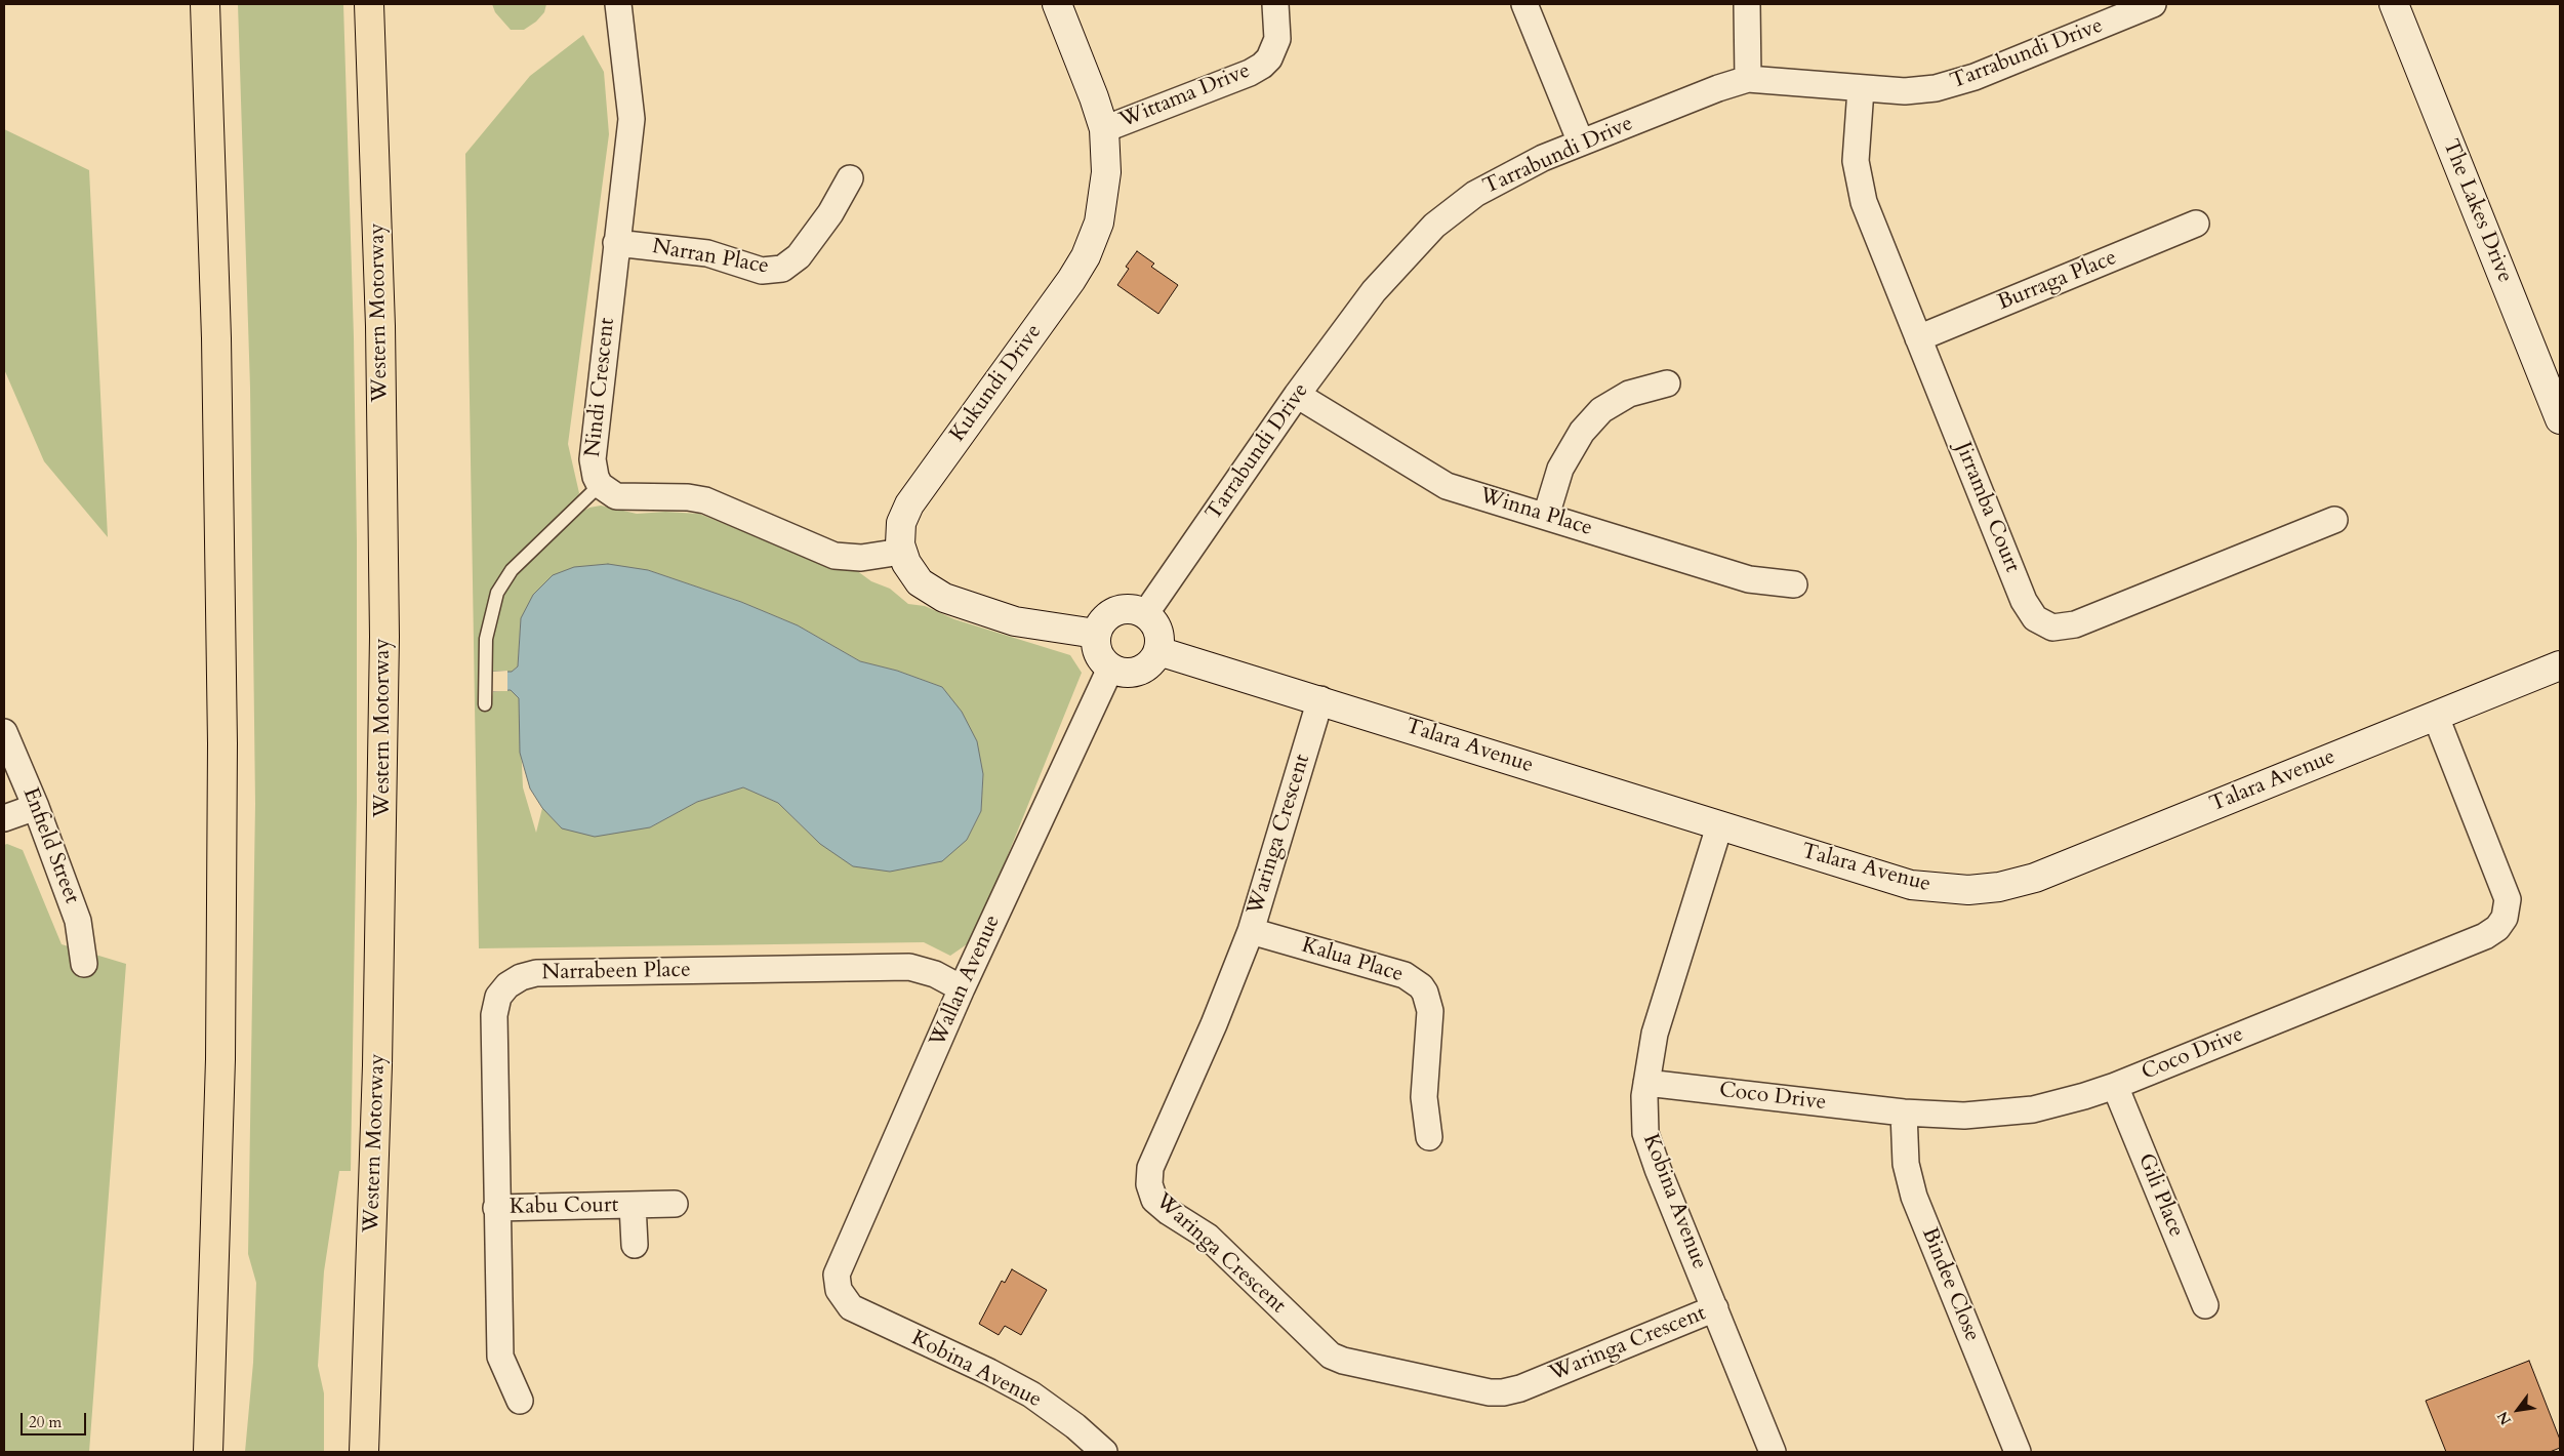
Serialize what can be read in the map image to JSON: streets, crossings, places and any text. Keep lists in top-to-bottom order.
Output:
{
  "streets": {
    "highway": ["Western Motorway"],
    "street": [
      "Tarrabundi Drive",
      "Wittama Drive",
      "The Lakes Drive",
      "Narran Place",
      "Burraga Place",
      "Kukundi Drive",
      "Nindi Crescent",
      "Jirramba Court",
      "Winna Place",
      "Talara Avenue",
      "Waringa Crescent",
      "Enfield Street",
      "Kalua Place",
      "Narrabeen Place",
      "Wallan Avenue",
      "Coco Drive",
      "Gili Place",
      "Kobina Avenue",
      "Kabu Court",
      "Bindee Close"
    ]
  },
  "crossings": [
    ["Tarrabundi Drive", "Kukundi Drive"],
    ["Tarrabundi Drive", "Jirramba Court"],
    ["Tarrabundi Drive", "Winna Place"],
    ["Tarrabundi Drive", "Talara Avenue"],
    ["Tarrabundi Drive", "Wallan Avenue"],
    ["Wittama Drive", "Kukundi Drive"],
    ["Narran Place", "Nindi Crescent"],
    ["Burraga Place", "Jirramba Court"],
    ["Kukundi Drive", "Nindi Crescent"],
    ["Kukundi Drive", "Talara Avenue"],
    ["Kukundi Drive", "Wallan Avenue"],
    ["Talara Avenue", "Waringa Crescent"],
    ["Talara Avenue", "Wallan Avenue"],
    ["Talara Avenue", "Coco Drive"],
    ["Talara Avenue", "Kobina Avenue"],
    ["Waringa Crescent", "Kalua Place"],
    ["Waringa Crescent", "Kobina Avenue"],
    ["Narrabeen Place", "Wallan Avenue"],
    ["Narrabeen Place", "Kabu Court"],
    ["Wallan Avenue", "Kobina Avenue"],
    ["Coco Drive", "Gili Place"],
    ["Coco Drive", "Kobina Avenue"],
    ["Coco Drive", "Bindee Close"]
  ],
  "scale_bar": "20 m",
  "north": "bottom left"
}
